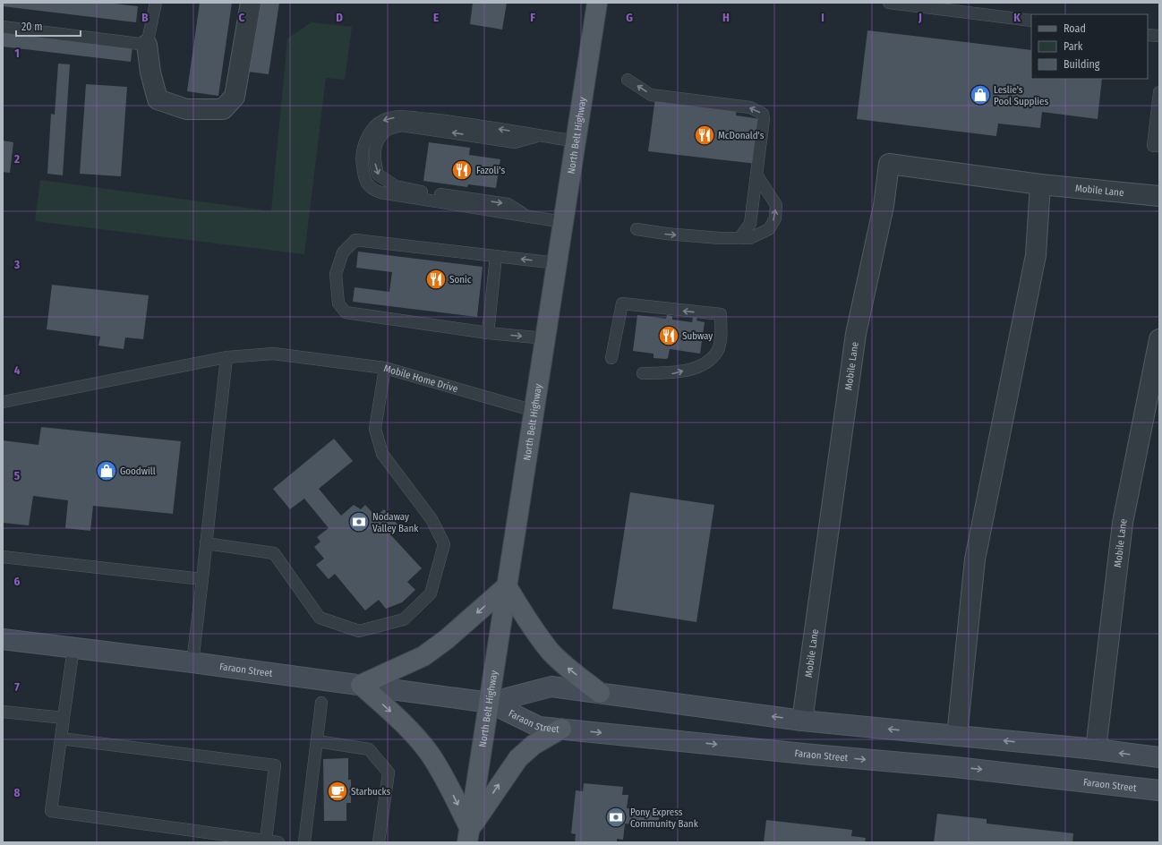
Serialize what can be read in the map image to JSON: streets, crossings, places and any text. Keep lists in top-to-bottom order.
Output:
{
  "streets": {
    "main road": ["North Belt Highway", "Faraon Street"],
    "street": ["Mobile Lane"],
    "lane": ["Mobile Home Drive"]
  },
  "crossings": [
    ["North Belt Highway", "Mobile Home Drive"],
    ["North Belt Highway", "Faraon Street"],
    ["Mobile Lane", "Faraon Street"]
  ],
  "places": {
    "shop": ["Leslie's Pool Supplies", "Goodwill"],
    "restaurant": [
      "McDonald's",
      "Fazoli's",
      "Sonic",
      "Subway"
    ],
    "bank": ["Nodaway Valley Bank", "Pony Express Community Bank"],
    "cafe": ["Starbucks"]
  },
  "legend": ["Road", "Park", "Building"],
  "scale_bar": "20 m",
  "grid": {
    "columns": [
      "B",
      "C",
      "D",
      "E",
      "F",
      "G",
      "H",
      "I",
      "J",
      "K"
    ],
    "rows": [
      "1",
      "2",
      "3",
      "4",
      "5",
      "6",
      "7",
      "8"
    ]
  }
}
